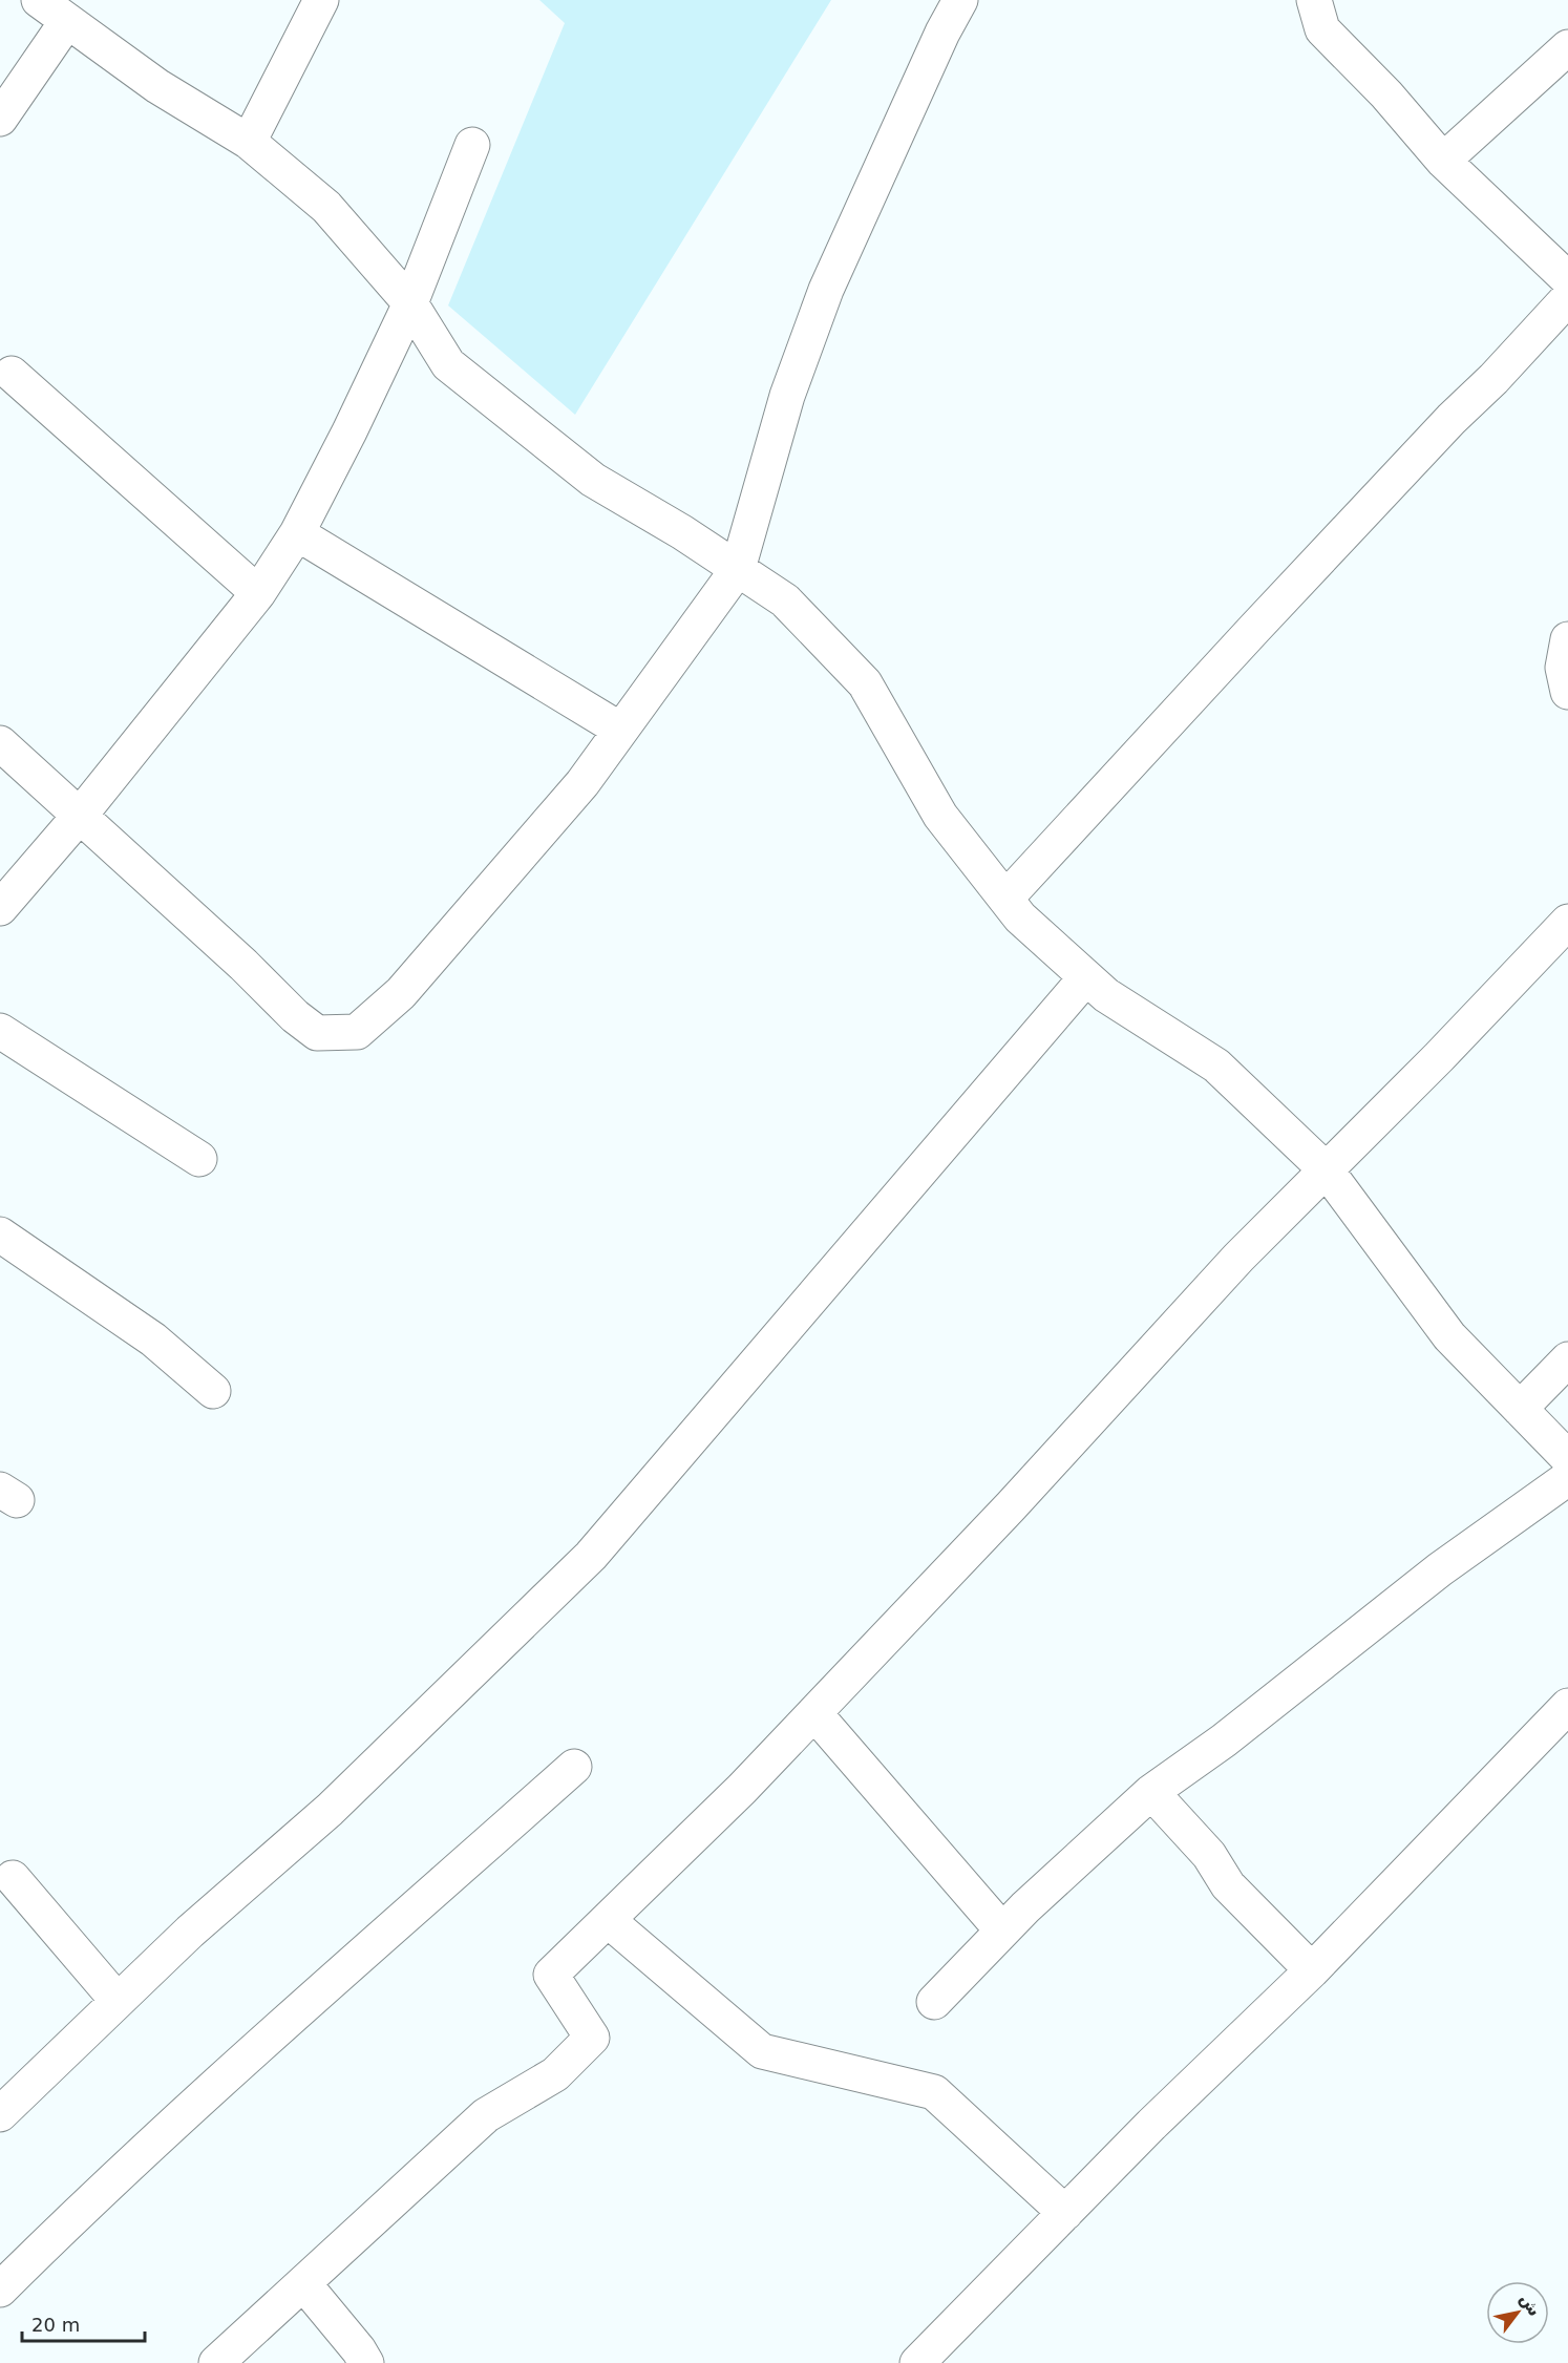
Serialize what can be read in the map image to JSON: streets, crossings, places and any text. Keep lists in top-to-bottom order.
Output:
{
  "scale_bar": "20 m",
  "north": "top right"
}
